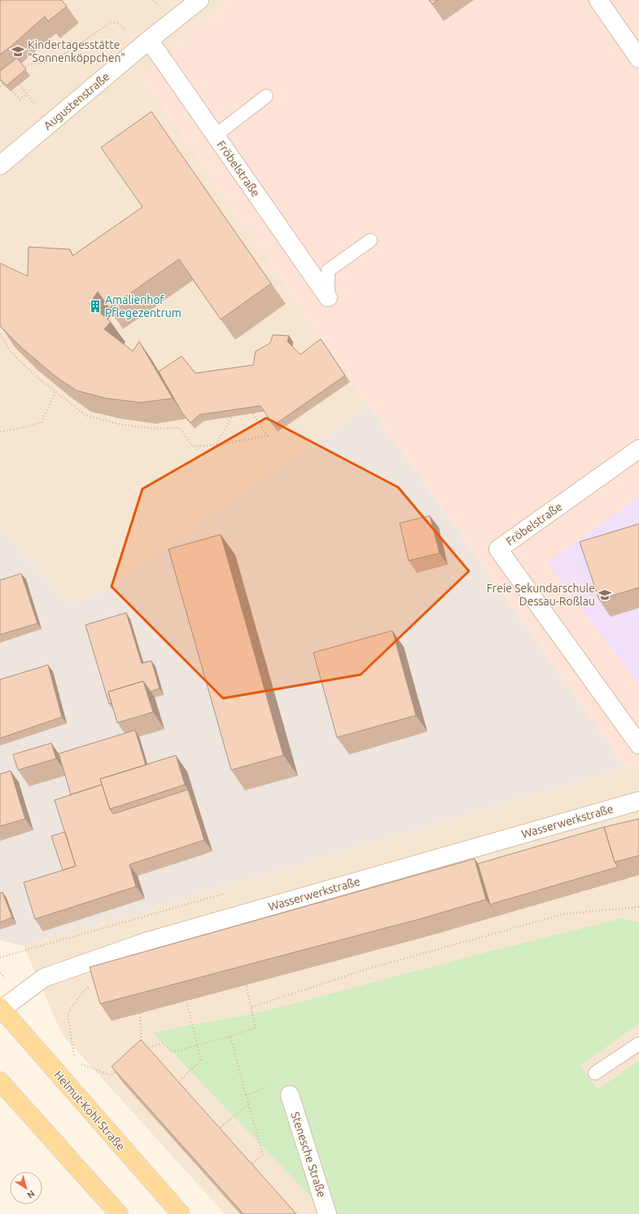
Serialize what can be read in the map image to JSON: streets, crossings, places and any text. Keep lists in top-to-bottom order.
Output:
{
  "streets": {
    "main road": ["Helmut-Kohl-Straße"],
    "street": [
      "Augustenstraße",
      "Fröbelstraße",
      "Wasserwerkstraße",
      "Stenesche Straße"
    ]
  },
  "crossings": [
    ["Augustenstraße", "Fröbelstraße"],
    ["Wasserwerkstraße", "Helmut-Kohl-Straße"]
  ],
  "places": {
    "school or university": ["Kindertagesstätte \"Sonnenköppchen\"", "Freie Sekundarschule Dessau-Roßlau"],
    "building": ["Amalienhof Pflegezentrum"]
  },
  "north": "bottom right"
}
